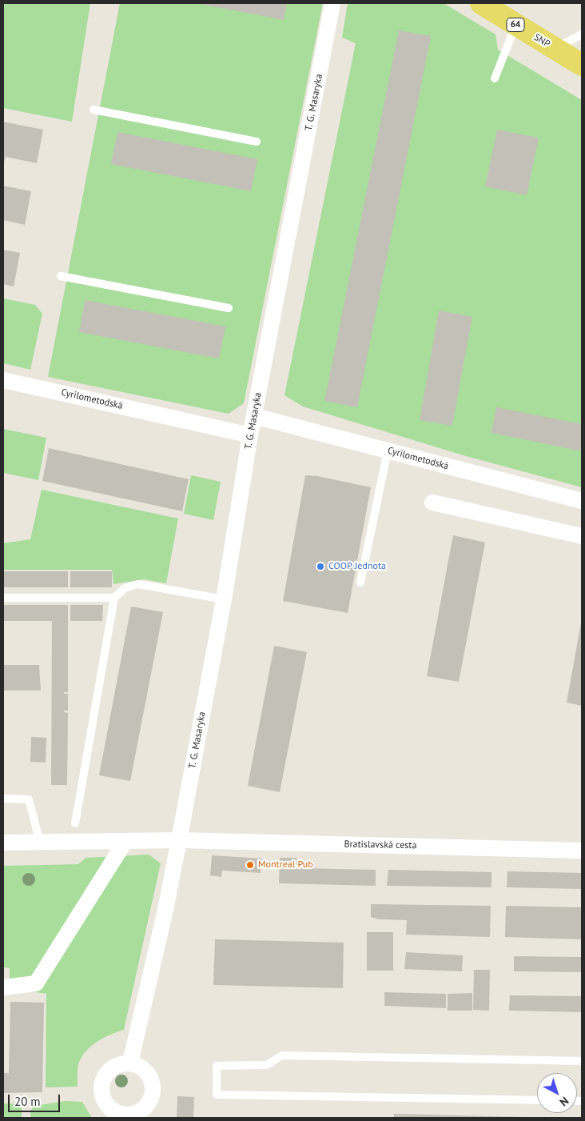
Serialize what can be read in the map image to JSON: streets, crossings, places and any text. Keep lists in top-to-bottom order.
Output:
{
  "streets": {
    "main road": ["64", "SNP"],
    "street": ["T. G. Masaryka", "Cyrilometodská", "Bratislavská cesta"]
  },
  "crossings": [
    ["T. G. Masaryka", "Cyrilometodská"],
    ["T. G. Masaryka", "Bratislavská cesta"]
  ],
  "places": ["COOP Jednota", "Montreal Pub"],
  "scale_bar": "20 m",
  "north": "bottom right"
}
